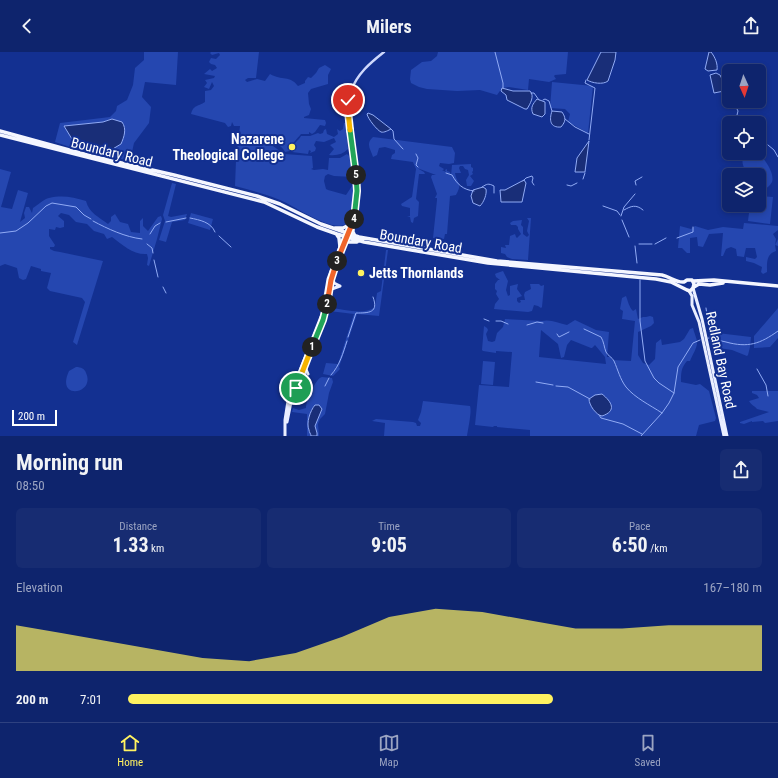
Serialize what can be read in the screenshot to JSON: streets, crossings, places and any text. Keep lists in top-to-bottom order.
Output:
{
  "streets": {
    "highway": ["Boundary Road"],
    "main road": ["Redland Bay Road"]
  },
  "crossings": [
    ["Boundary Road", "Redland Bay Road"]
  ],
  "places": ["Nazarene Theological College", "Jetts Thornlands"],
  "scale_bar": "200 m",
  "north": "bottom",
  "page": {
    "header": "Milers",
    "pins": [
      "5",
      "4",
      "3",
      "2",
      "1"
    ],
    "scale": "200 m",
    "heading": ["Morning run", "08:50"],
    "stats": [
      ["Distance", "1.33 km"],
      ["Time", "9:05"],
      ["Pace", "6:50 /km"]
    ],
    "chart": ["Elevation", "167–180 m"],
    "list": [
      {
        "name": "200 m",
        "note": "7:01"
      }
    ],
    "tabs": ["Home", "Map", "Saved"]
  }
}
